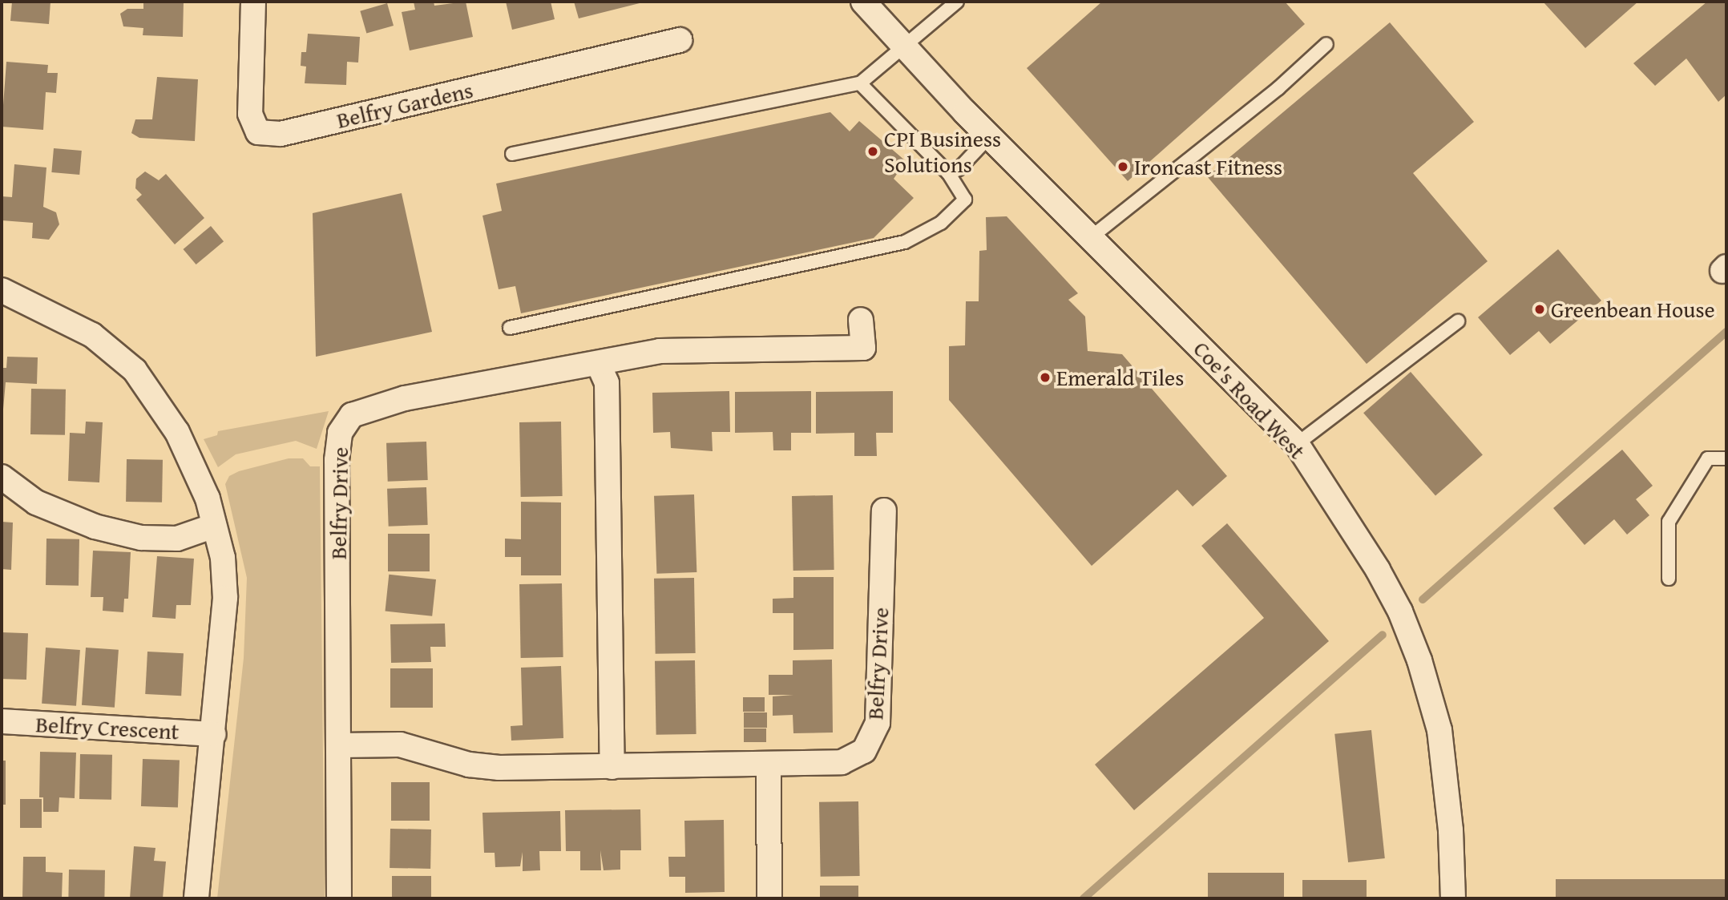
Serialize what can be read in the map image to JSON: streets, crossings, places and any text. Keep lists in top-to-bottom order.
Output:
{
  "streets": {
    "street": [
      "Belfry Gardens",
      "Coe's Road West",
      "Belfry Drive",
      "Belfry Crescent"
    ]
  },
  "places": [
    "CPI Business Solutions",
    "Ironcast Fitness",
    "Greenbean House",
    "Emerald Tiles"
  ]
}
